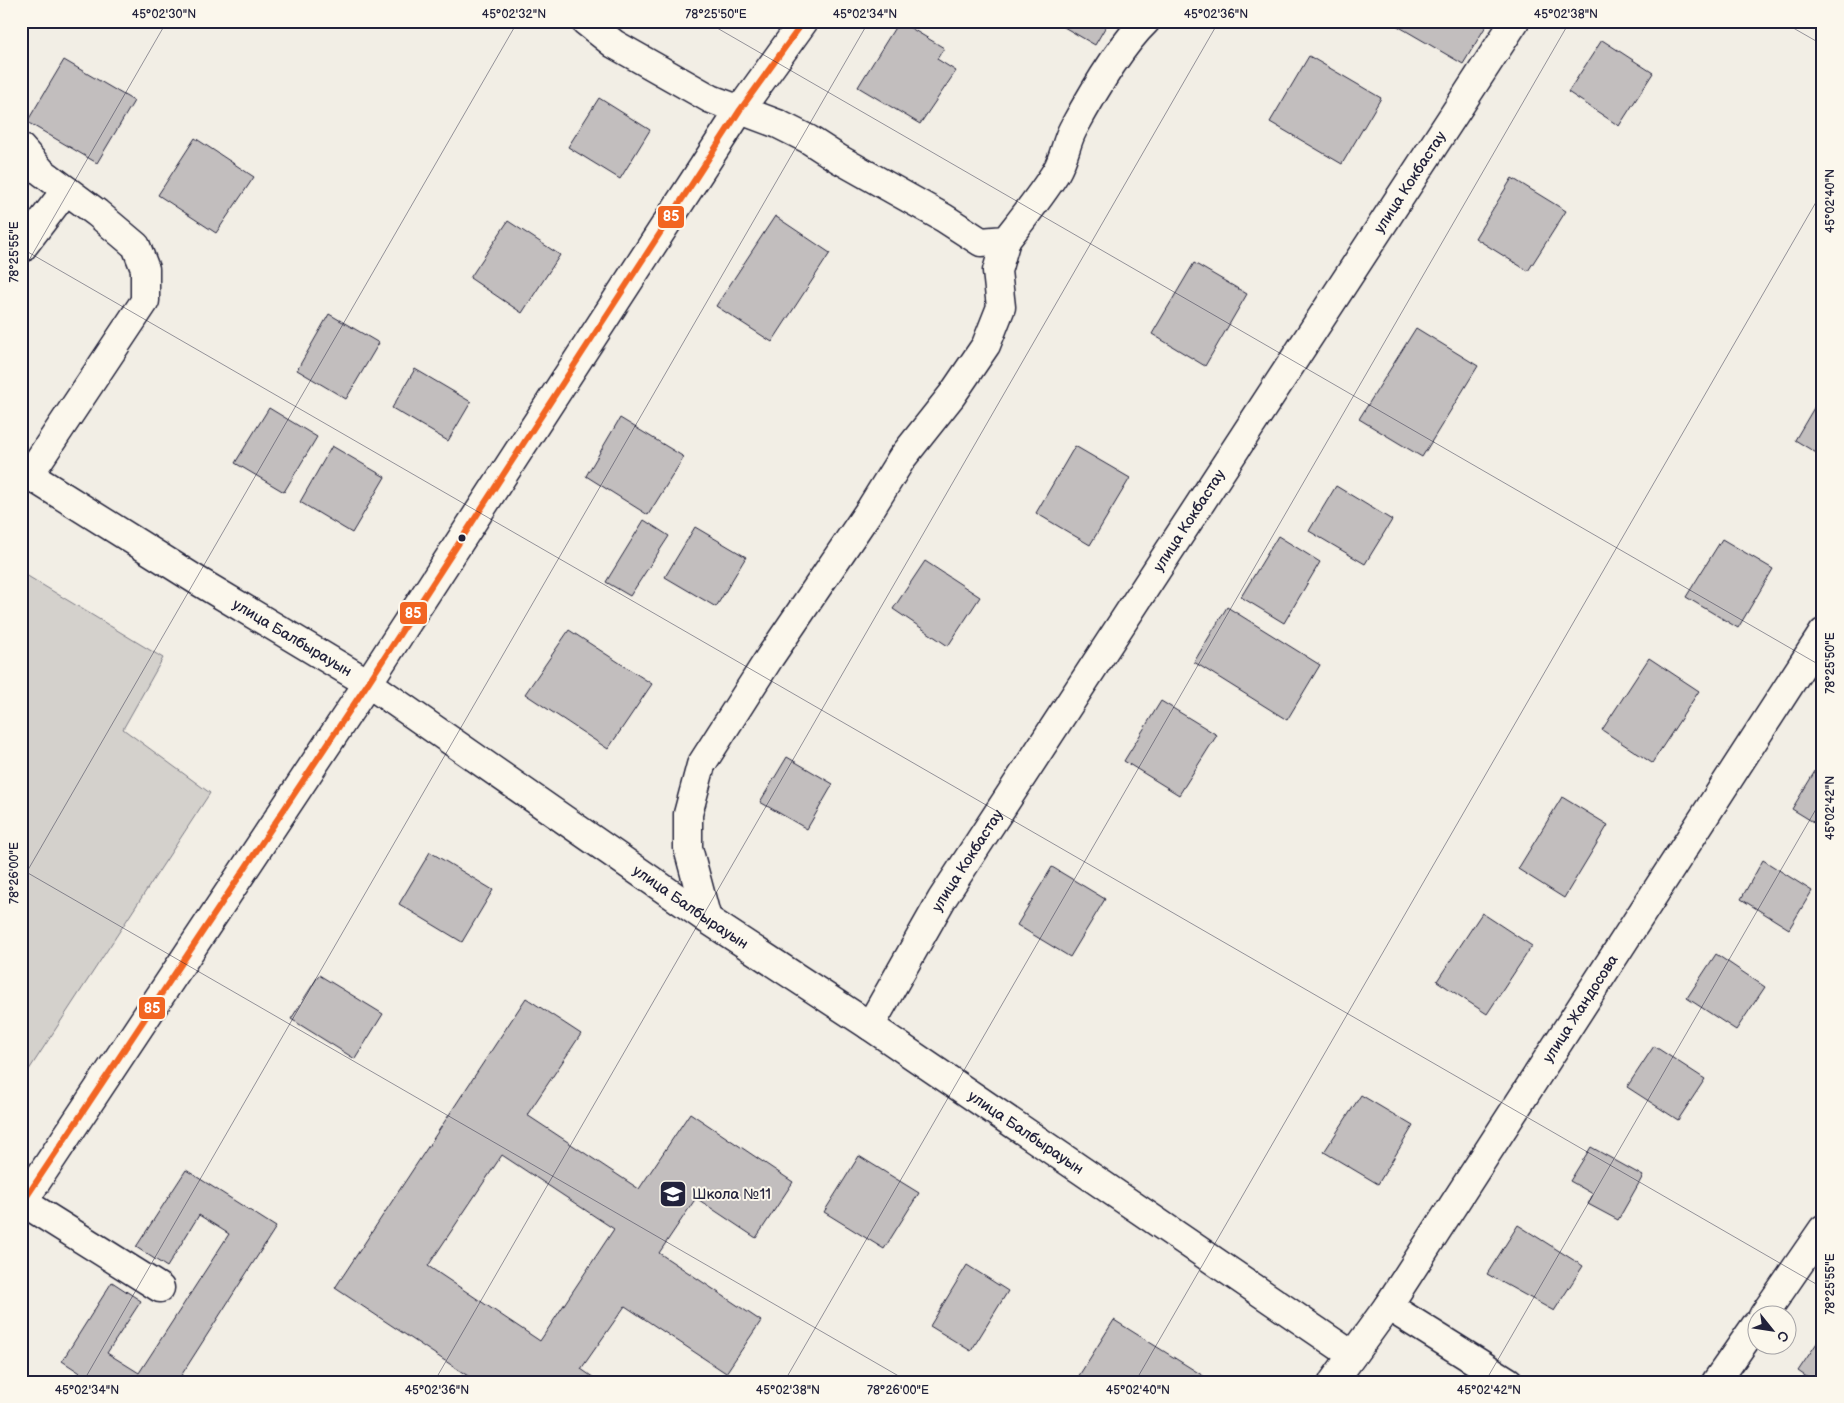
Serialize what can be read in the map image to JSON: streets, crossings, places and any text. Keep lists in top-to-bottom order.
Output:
{
  "streets": {
    "street": ["улица Кокбастау", "улица Балбырауын", "улица Жандосова"]
  },
  "crossings": [
    ["улица Кокбастау", "улица Балбырауын"],
    ["улица Балбырауын", "улица Жандосова"]
  ],
  "places": {
    "school or university": ["Школа №11"]
  },
  "lines": ["transit line 85"],
  "north": "bottom right",
  "coordinates": [
    "45°02'30\"N",
    "45°02'32\"N",
    "78°25'50\"E",
    "45°02'34\"N",
    "45°02'36\"N",
    "45°02'38\"N",
    "45°02'40\"N",
    "78°25'55\"E",
    "45°02'42\"N",
    "78°26'00\"E"
  ]
}
